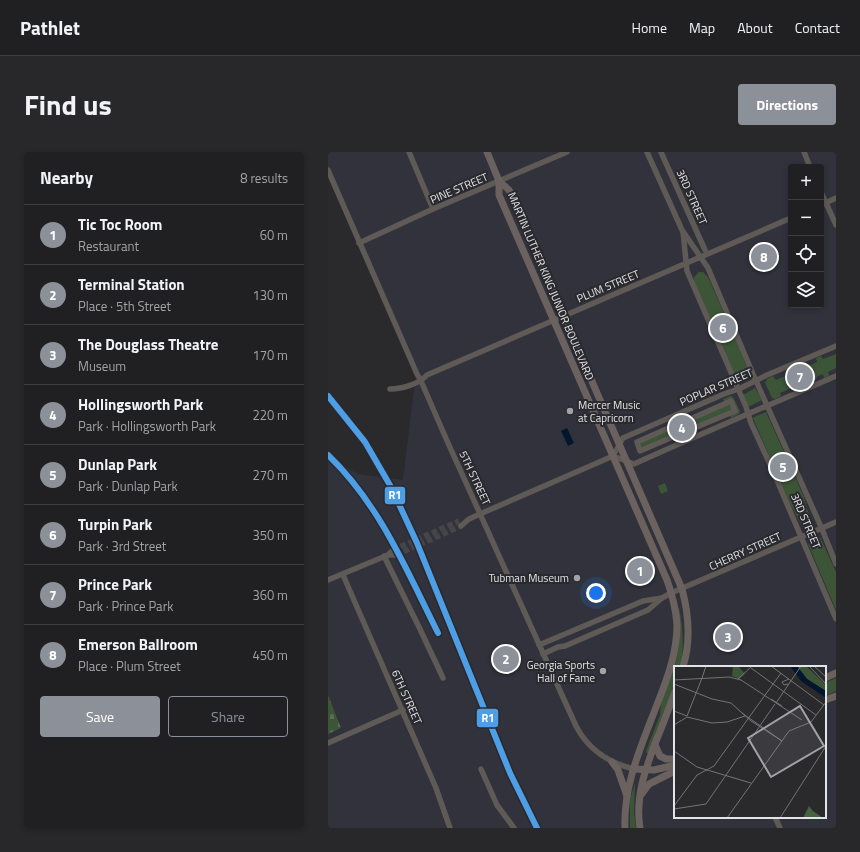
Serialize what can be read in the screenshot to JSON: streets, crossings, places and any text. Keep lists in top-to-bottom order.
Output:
{
  "streets": {
    "main road": ["MARTIN LUTHER KING JUNIOR BOULEVARD"],
    "street": [
      "PINE STREET",
      "3RD STREET",
      "PLUM STREET",
      "POPLAR STREET",
      "5TH STREET",
      "CHERRY STREET",
      "6TH STREET"
    ]
  },
  "crossings": [
    ["PINE STREET", "MARTIN LUTHER KING JUNIOR BOULEVARD"],
    ["PINE STREET", "5TH STREET"],
    ["3RD STREET", "PLUM STREET"],
    ["3RD STREET", "POPLAR STREET"],
    ["3RD STREET", "CHERRY STREET"],
    ["MARTIN LUTHER KING JUNIOR BOULEVARD", "PLUM STREET"],
    ["MARTIN LUTHER KING JUNIOR BOULEVARD", "POPLAR STREET"],
    ["MARTIN LUTHER KING JUNIOR BOULEVARD", "5TH STREET"],
    ["MARTIN LUTHER KING JUNIOR BOULEVARD", "CHERRY STREET"],
    ["PLUM STREET", "5TH STREET"],
    ["5TH STREET", "CHERRY STREET"]
  ],
  "places": ["Mercer Music at Capricorn", "Tubman Museum", "Georgia Sports Hall of Fame"],
  "lines": ["transit line R1"],
  "page": {
    "header": "Pathlet",
    "nav": [
      "Home",
      "Map",
      "About",
      "Contact"
    ],
    "title": "Find us",
    "buttons": [
      "Directions",
      ["Save", "Share"]
    ],
    "heading": ["Nearby", "8 results"],
    "map_buttons": ["+", "−"],
    "list": [
      {
        "mark": "1",
        "name": "Tic Toc Room",
        "note": "Restaurant",
        "value": "60 m"
      },
      {
        "mark": "2",
        "name": "Terminal Station",
        "note": "Place · 5th Street",
        "value": "130 m"
      },
      {
        "mark": "3",
        "name": "The Douglass Theatre",
        "note": "Museum",
        "value": "170 m"
      },
      {
        "mark": "4",
        "name": "Hollingsworth Park",
        "note": "Park · Hollingsworth Park",
        "value": "220 m"
      },
      {
        "mark": "5",
        "name": "Dunlap Park",
        "note": "Park · Dunlap Park",
        "value": "270 m"
      },
      {
        "mark": "6",
        "name": "Turpin Park",
        "note": "Park · 3rd Street",
        "value": "350 m"
      },
      {
        "mark": "7",
        "name": "Prince Park",
        "note": "Park · Prince Park",
        "value": "360 m"
      },
      {
        "mark": "8",
        "name": "Emerson Ballroom",
        "note": "Place · Plum Street",
        "value": "450 m"
      }
    ],
    "pins": [
      "8",
      "6",
      "7",
      "4",
      "5",
      "1",
      "3",
      "2"
    ]
  }
}
